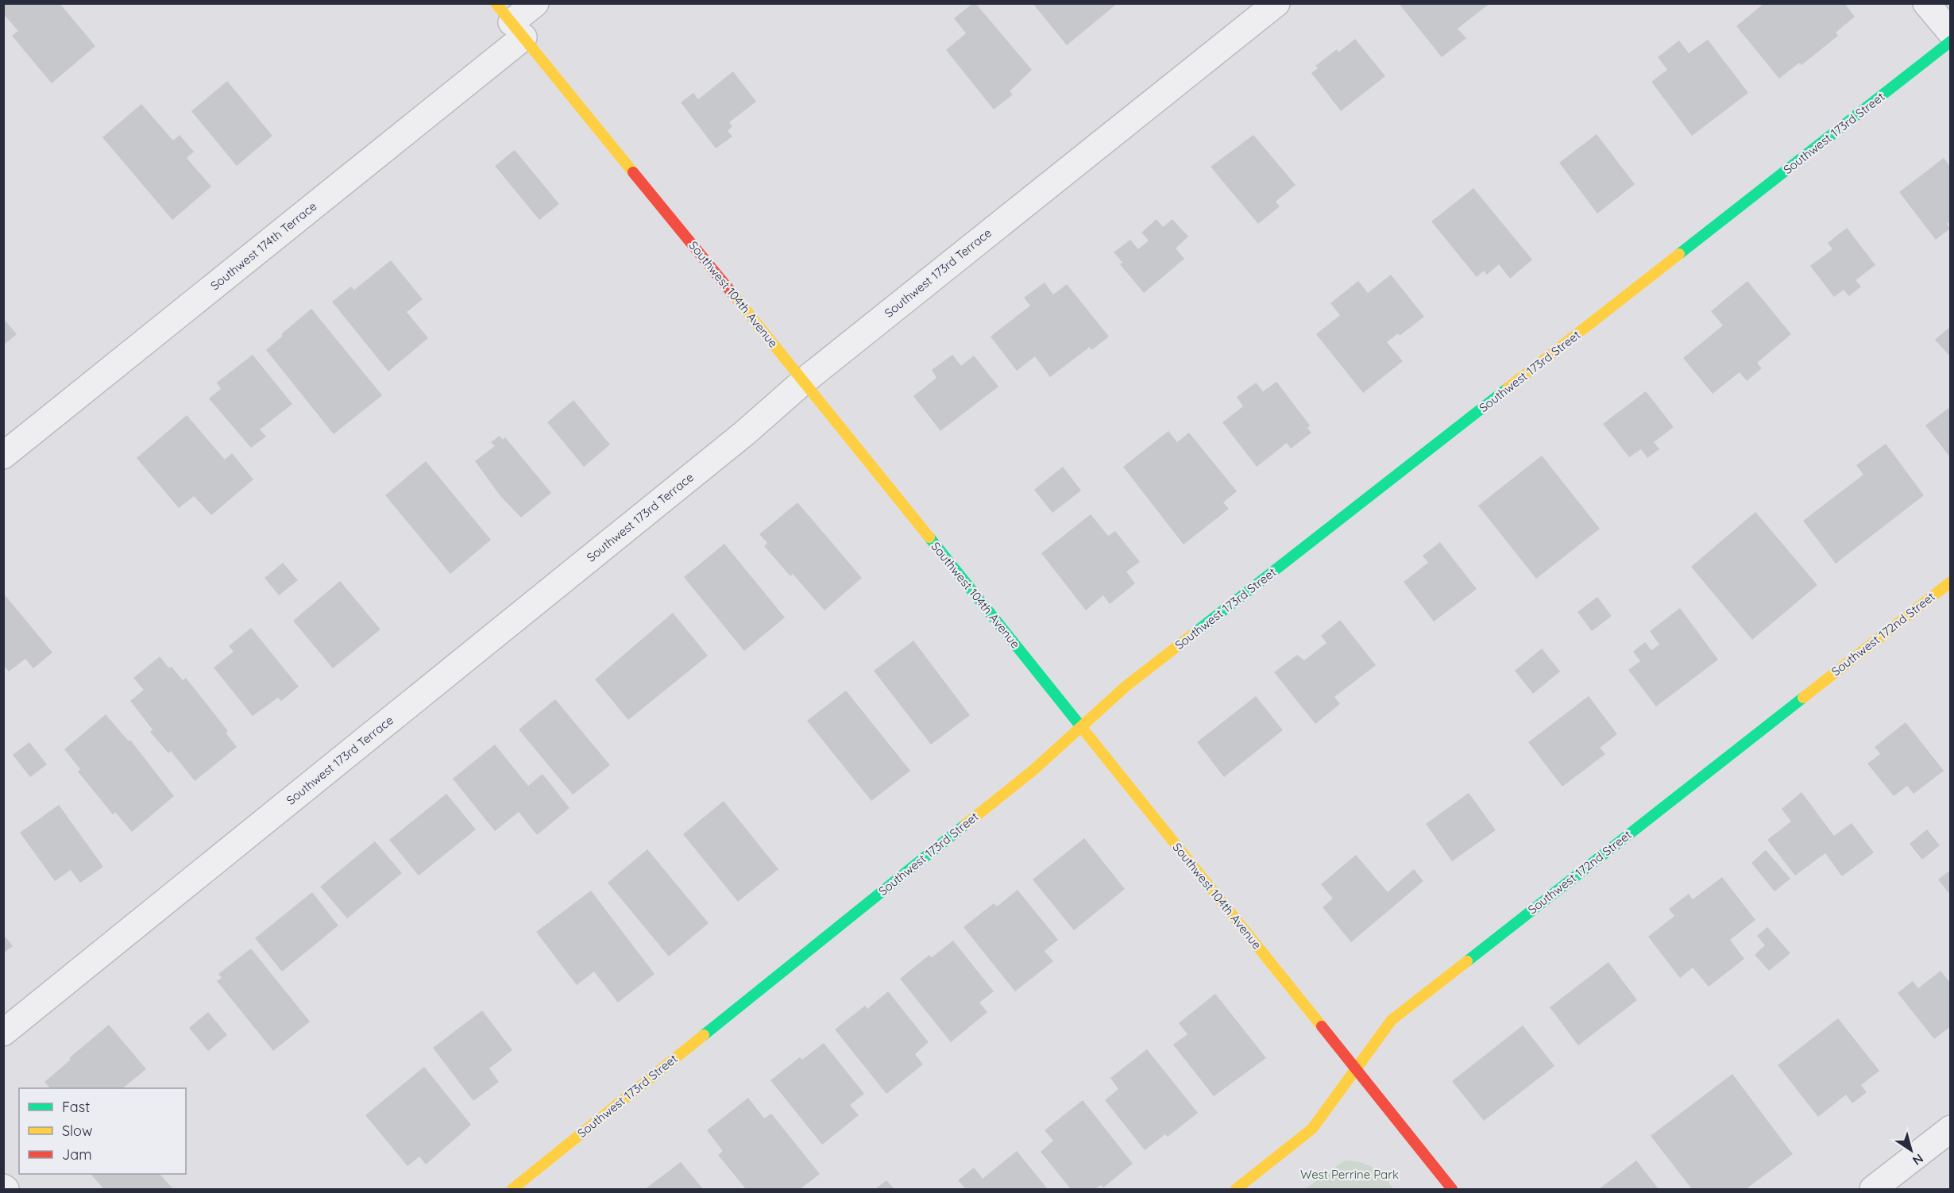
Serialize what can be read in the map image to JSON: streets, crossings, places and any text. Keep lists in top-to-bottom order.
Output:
{
  "streets": {
    "street": [
      "Southwest 173rd Street",
      "Southwest 174th Terrace",
      "Southwest 173rd Terrace",
      "Southwest 104th Avenue",
      "Southwest 172nd Street"
    ]
  },
  "crossings": [
    ["Southwest 173rd Street", "Southwest 104th Avenue"],
    ["Southwest 174th Terrace", "Southwest 104th Avenue"],
    ["Southwest 173rd Terrace", "Southwest 104th Avenue"],
    ["Southwest 104th Avenue", "Southwest 172nd Street"]
  ],
  "parks": ["West Perrine Park"],
  "legend": ["Fast", "Slow", "Jam"],
  "north": "bottom right"
}
